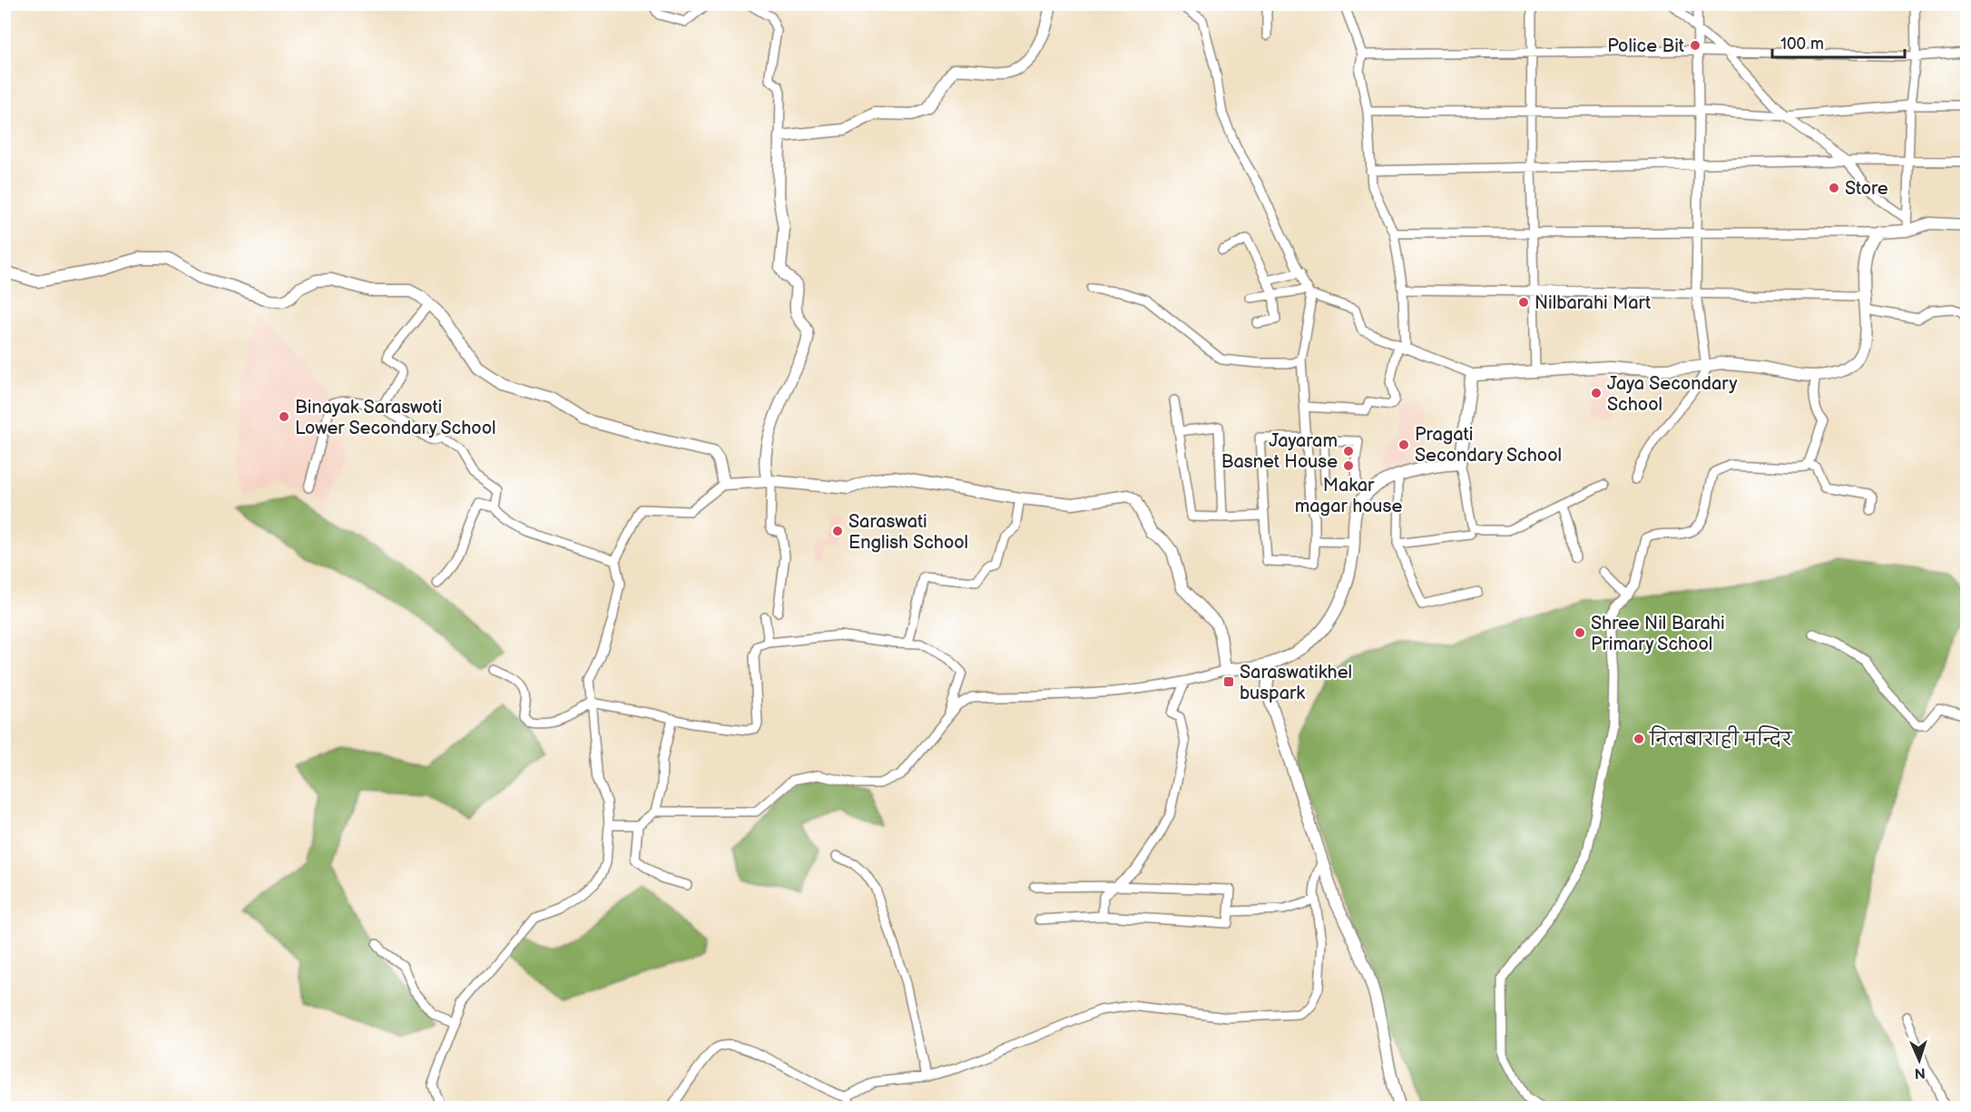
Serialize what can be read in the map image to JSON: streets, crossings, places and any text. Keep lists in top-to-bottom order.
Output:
{
  "places": {
    "other": [
      "Police Bit",
      "Store",
      "Nilbarahi Mart",
      "Jaya Secondary School",
      "Binayak Saraswoti Lower Secondary School",
      "Pragati Secondary School",
      "Jayaram Basnet House",
      "Makar magar house",
      "Saraswati English School",
      "Shree Nil Barahi Primary School",
      "निलबाराही मन्दिर"
    ],
    "transit": ["Saraswatikhel buspark"]
  },
  "scale_bar": "100 m",
  "north": "bottom"
}
